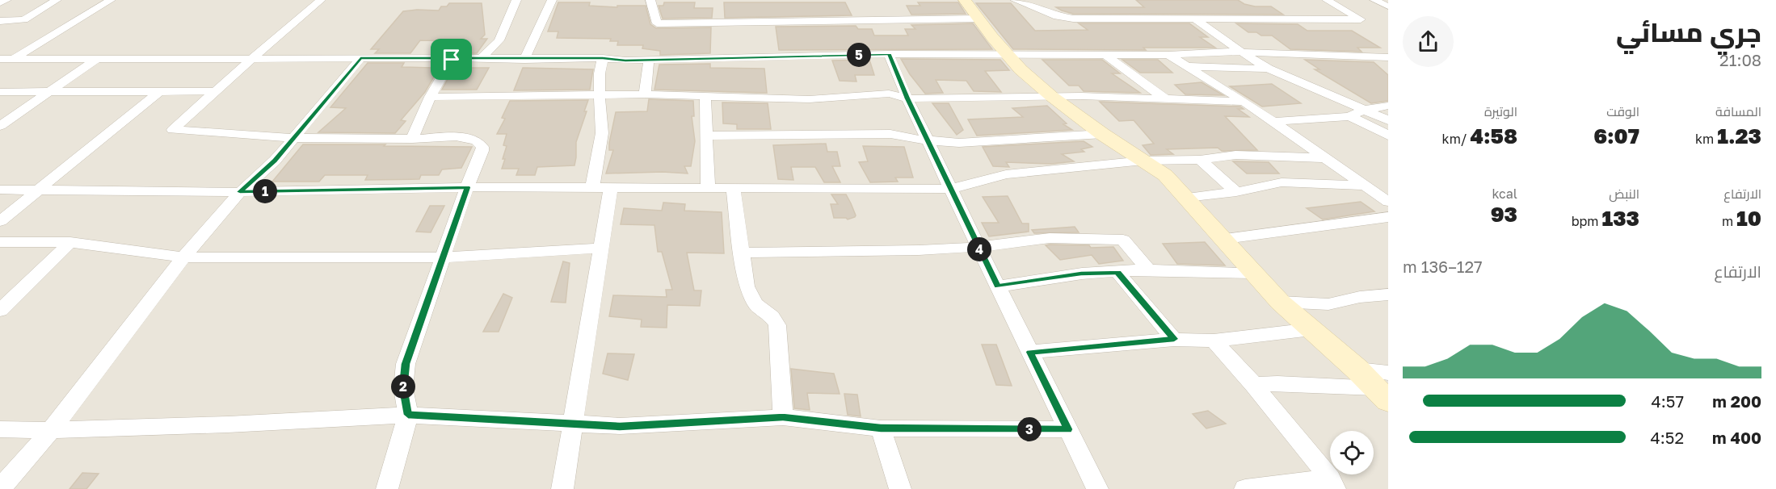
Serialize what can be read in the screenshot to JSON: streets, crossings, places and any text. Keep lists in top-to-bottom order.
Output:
{
  "page": {
    "heading": ["جري مسائي", "21:08"],
    "pins": [
      "5",
      "1",
      "4",
      "2",
      "3"
    ],
    "stats": [
      ["المسافة", "1.23 km"],
      ["الوقت", "6:07"],
      ["الوتيرة", "4:58 /km"],
      ["الارتفاع", "10 m"],
      ["النبض", "133 bpm"],
      ["kcal", "93"]
    ],
    "chart": ["الارتفاع", "127–136 m"],
    "list": [
      {
        "name": "200 m",
        "note": "4:57"
      },
      {
        "name": "400 m",
        "note": "4:52"
      }
    ]
  }
}
